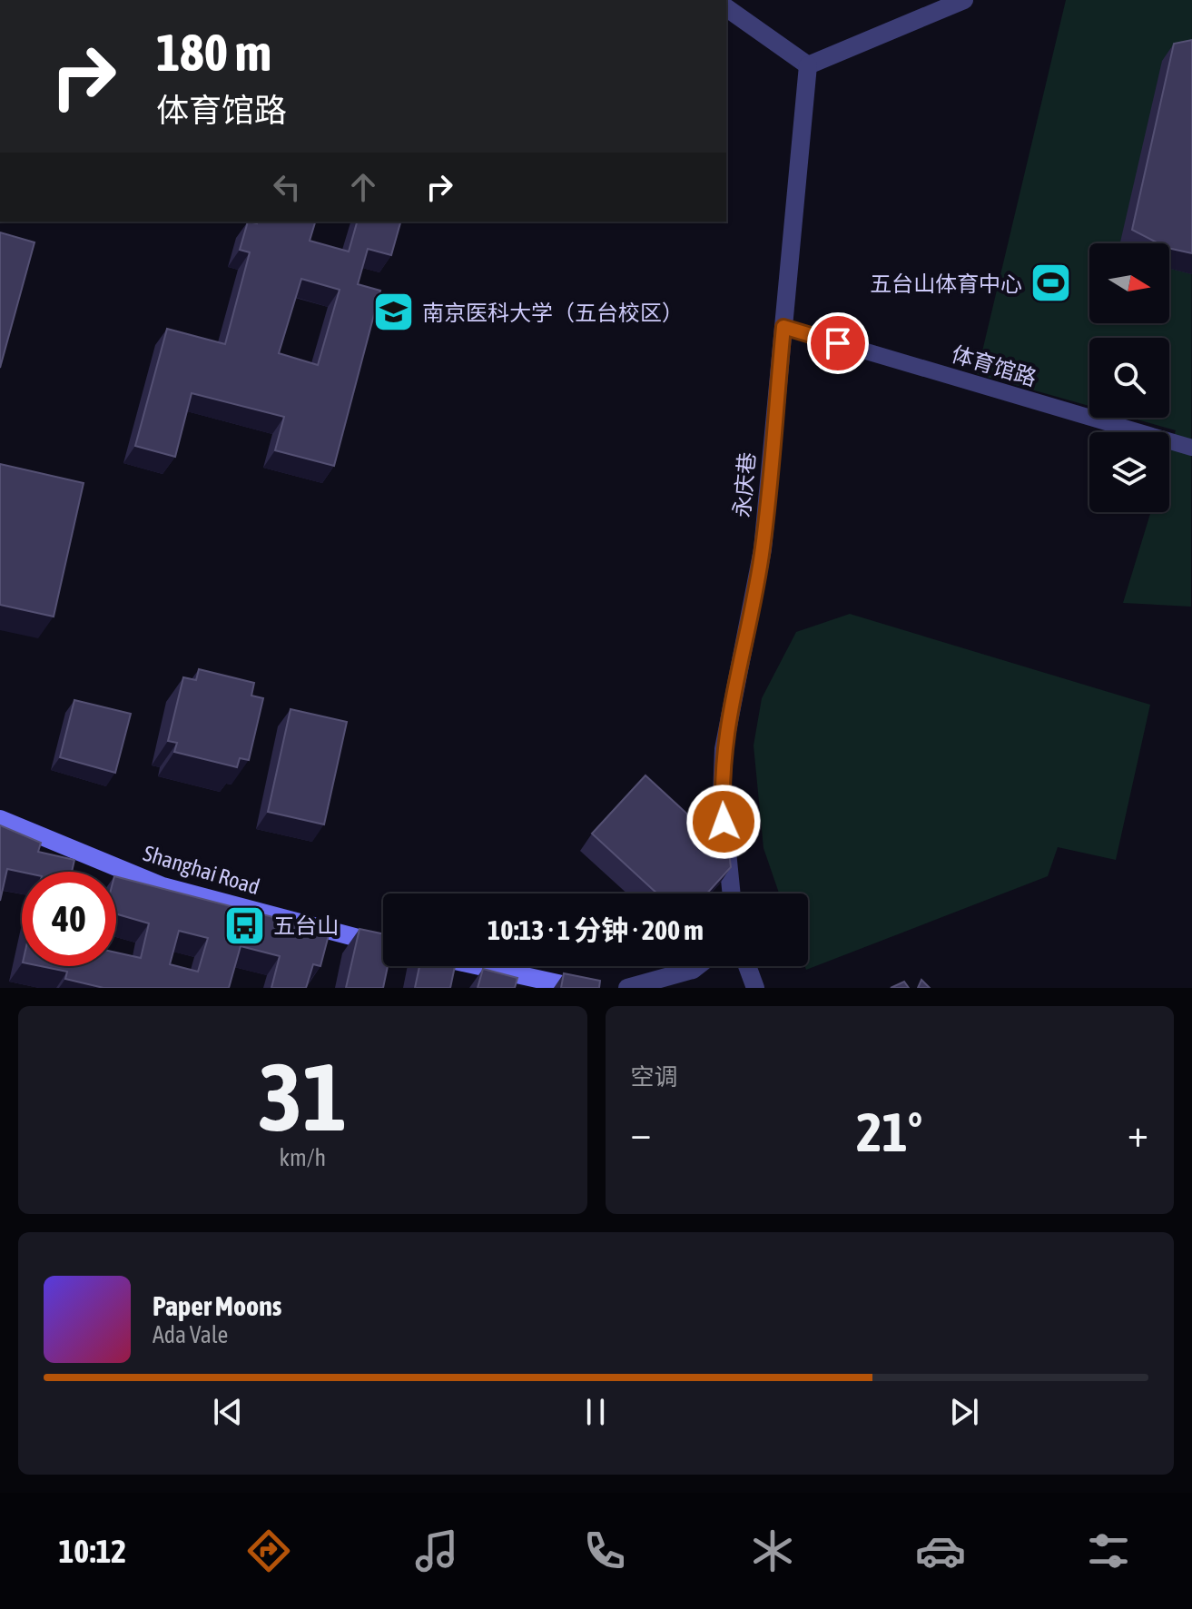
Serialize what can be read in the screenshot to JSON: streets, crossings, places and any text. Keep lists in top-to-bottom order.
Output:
{
  "streets": {
    "main road": ["Shanghai Road"],
    "street": ["体育馆路", "永庆巷"]
  },
  "crossings": [
    ["体育馆路", "永庆巷"]
  ],
  "places": {
    "sports": ["五台山体育中心"],
    "school or university": ["南京医科大学（五台校区）"],
    "bus stop": ["五台山"]
  },
  "north": "right",
  "page": {
    "turn": ["180 m", "体育馆路"],
    "limit": "40",
    "trip": "10:13 · 1 分钟 · 200 m",
    "tile": [
      ["31", "km/h"],
      "空调"
    ],
    "heat": ["−", "21°", "+"],
    "song": ["Paper Moons", "Ada Vale"],
    "tabs": "10:12"
  }
}
